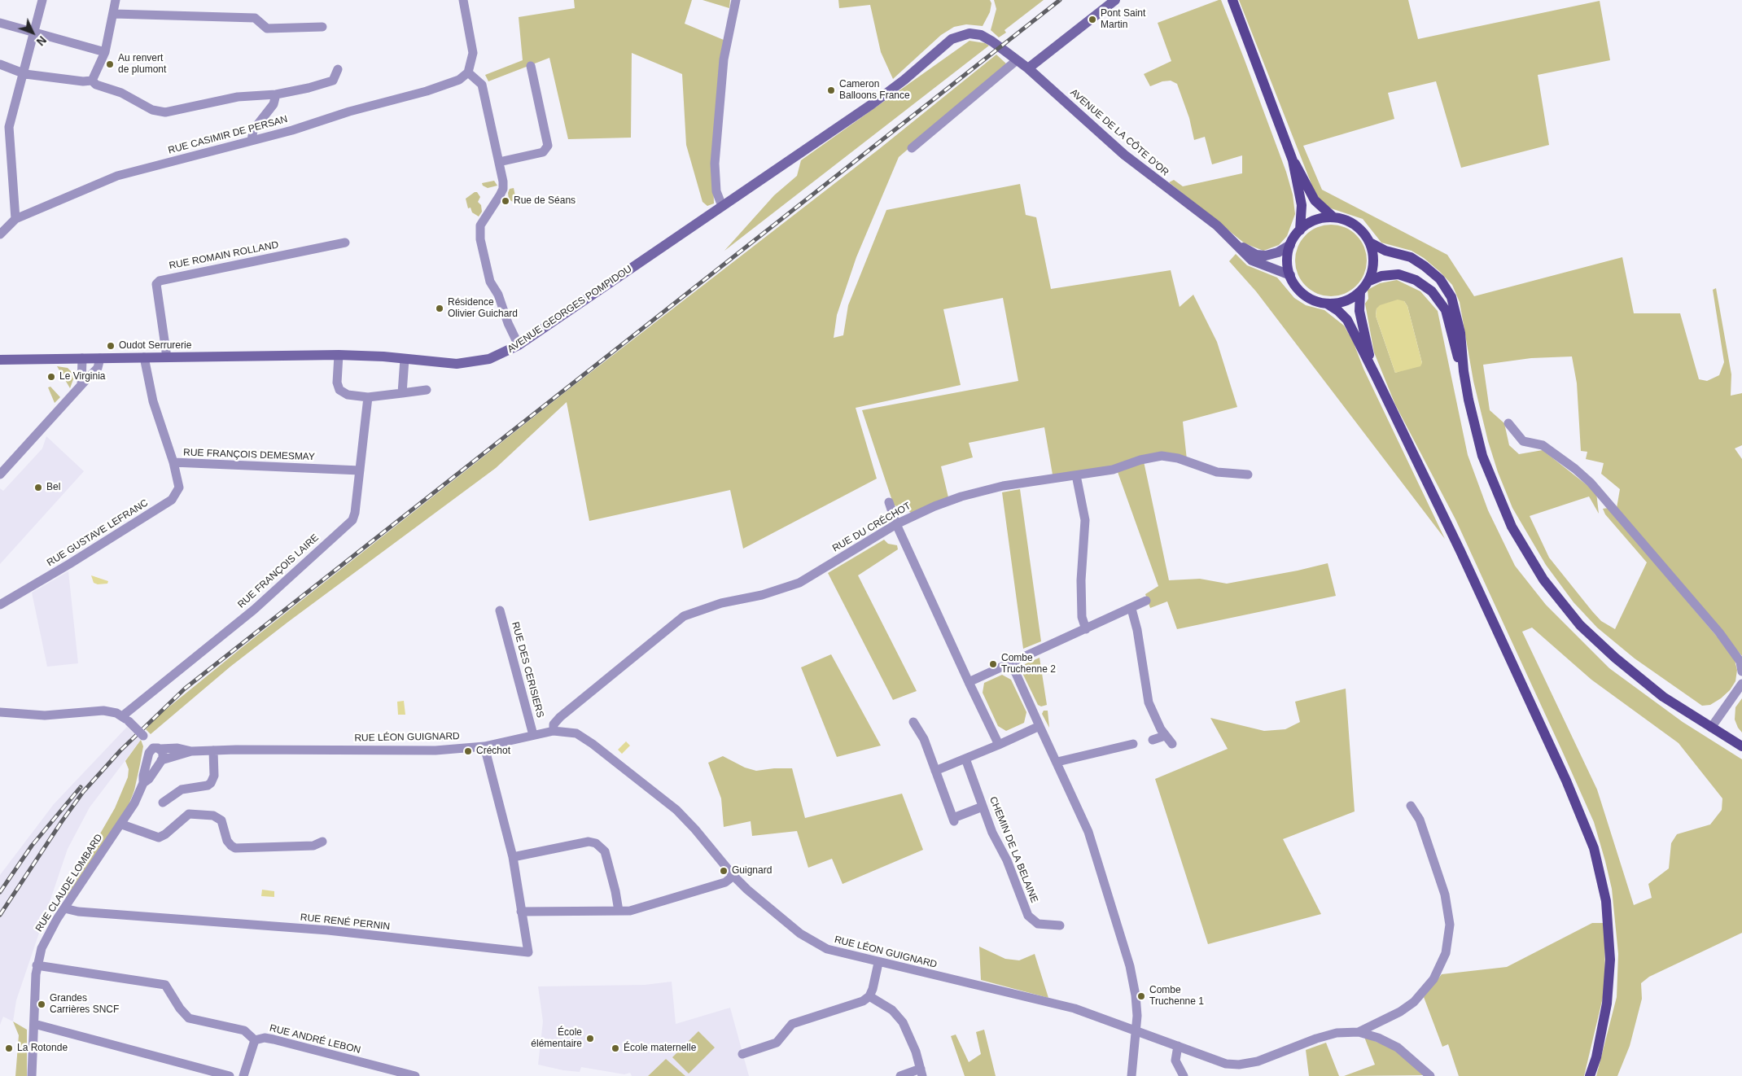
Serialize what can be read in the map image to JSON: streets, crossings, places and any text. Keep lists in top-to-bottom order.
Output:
{
  "streets": {
    "main road": ["AVENUE DE LA CÔTE D'OR", "AVENUE GEORGES POMPIDOU"],
    "street": [
      "RUE CASIMIR DE PERSAN",
      "RUE ROMAIN ROLLAND",
      "RUE FRANÇOIS DEMESMAY",
      "RUE DU CRÉCHOT",
      "RUE GUSTAVE LEFRANC",
      "RUE FRANÇOIS LAIRE",
      "RUE DES CERISIERS",
      "RUE LÉON GUIGNARD",
      "CHEMIN DE LA BELAINE",
      "RUE CLAUDE LOMBARD",
      "RUE RENÉ PERNIN",
      "RUE ANDRÉ LEBON"
    ]
  },
  "crossings": [
    ["AVENUE DE LA CÔTE D'OR", "AVENUE GEORGES POMPIDOU"],
    ["RUE ROMAIN ROLLAND", "AVENUE GEORGES POMPIDOU"],
    ["AVENUE GEORGES POMPIDOU", "RUE FRANÇOIS DEMESMAY"],
    ["RUE FRANÇOIS DEMESMAY", "RUE GUSTAVE LEFRANC"],
    ["RUE FRANÇOIS DEMESMAY", "RUE FRANÇOIS LAIRE"],
    ["RUE DU CRÉCHOT", "RUE LÉON GUIGNARD"],
    ["RUE DES CERISIERS", "RUE LÉON GUIGNARD"],
    ["RUE LÉON GUIGNARD", "RUE CLAUDE LOMBARD"],
    ["RUE LÉON GUIGNARD", "RUE RENÉ PERNIN"],
    ["RUE CLAUDE LOMBARD", "RUE RENÉ PERNIN"],
    ["RUE CLAUDE LOMBARD", "RUE ANDRÉ LEBON"]
  ],
  "places": [
    "Pont Saint Martin",
    "Au renvert de plumont",
    "Cameron Balloons France",
    "Rue de Séans",
    "Résidence Olivier Guichard",
    "Oudot Serrurerie",
    "Le Virginia",
    "Bel",
    "Combe Truchenne 2",
    "Créchot",
    "Guignard",
    "Combe Truchenne 1",
    "Grandes Carrières SNCF",
    "École élémentaire",
    "La Rotonde",
    "École maternelle"
  ],
  "north": "bottom right"
}
